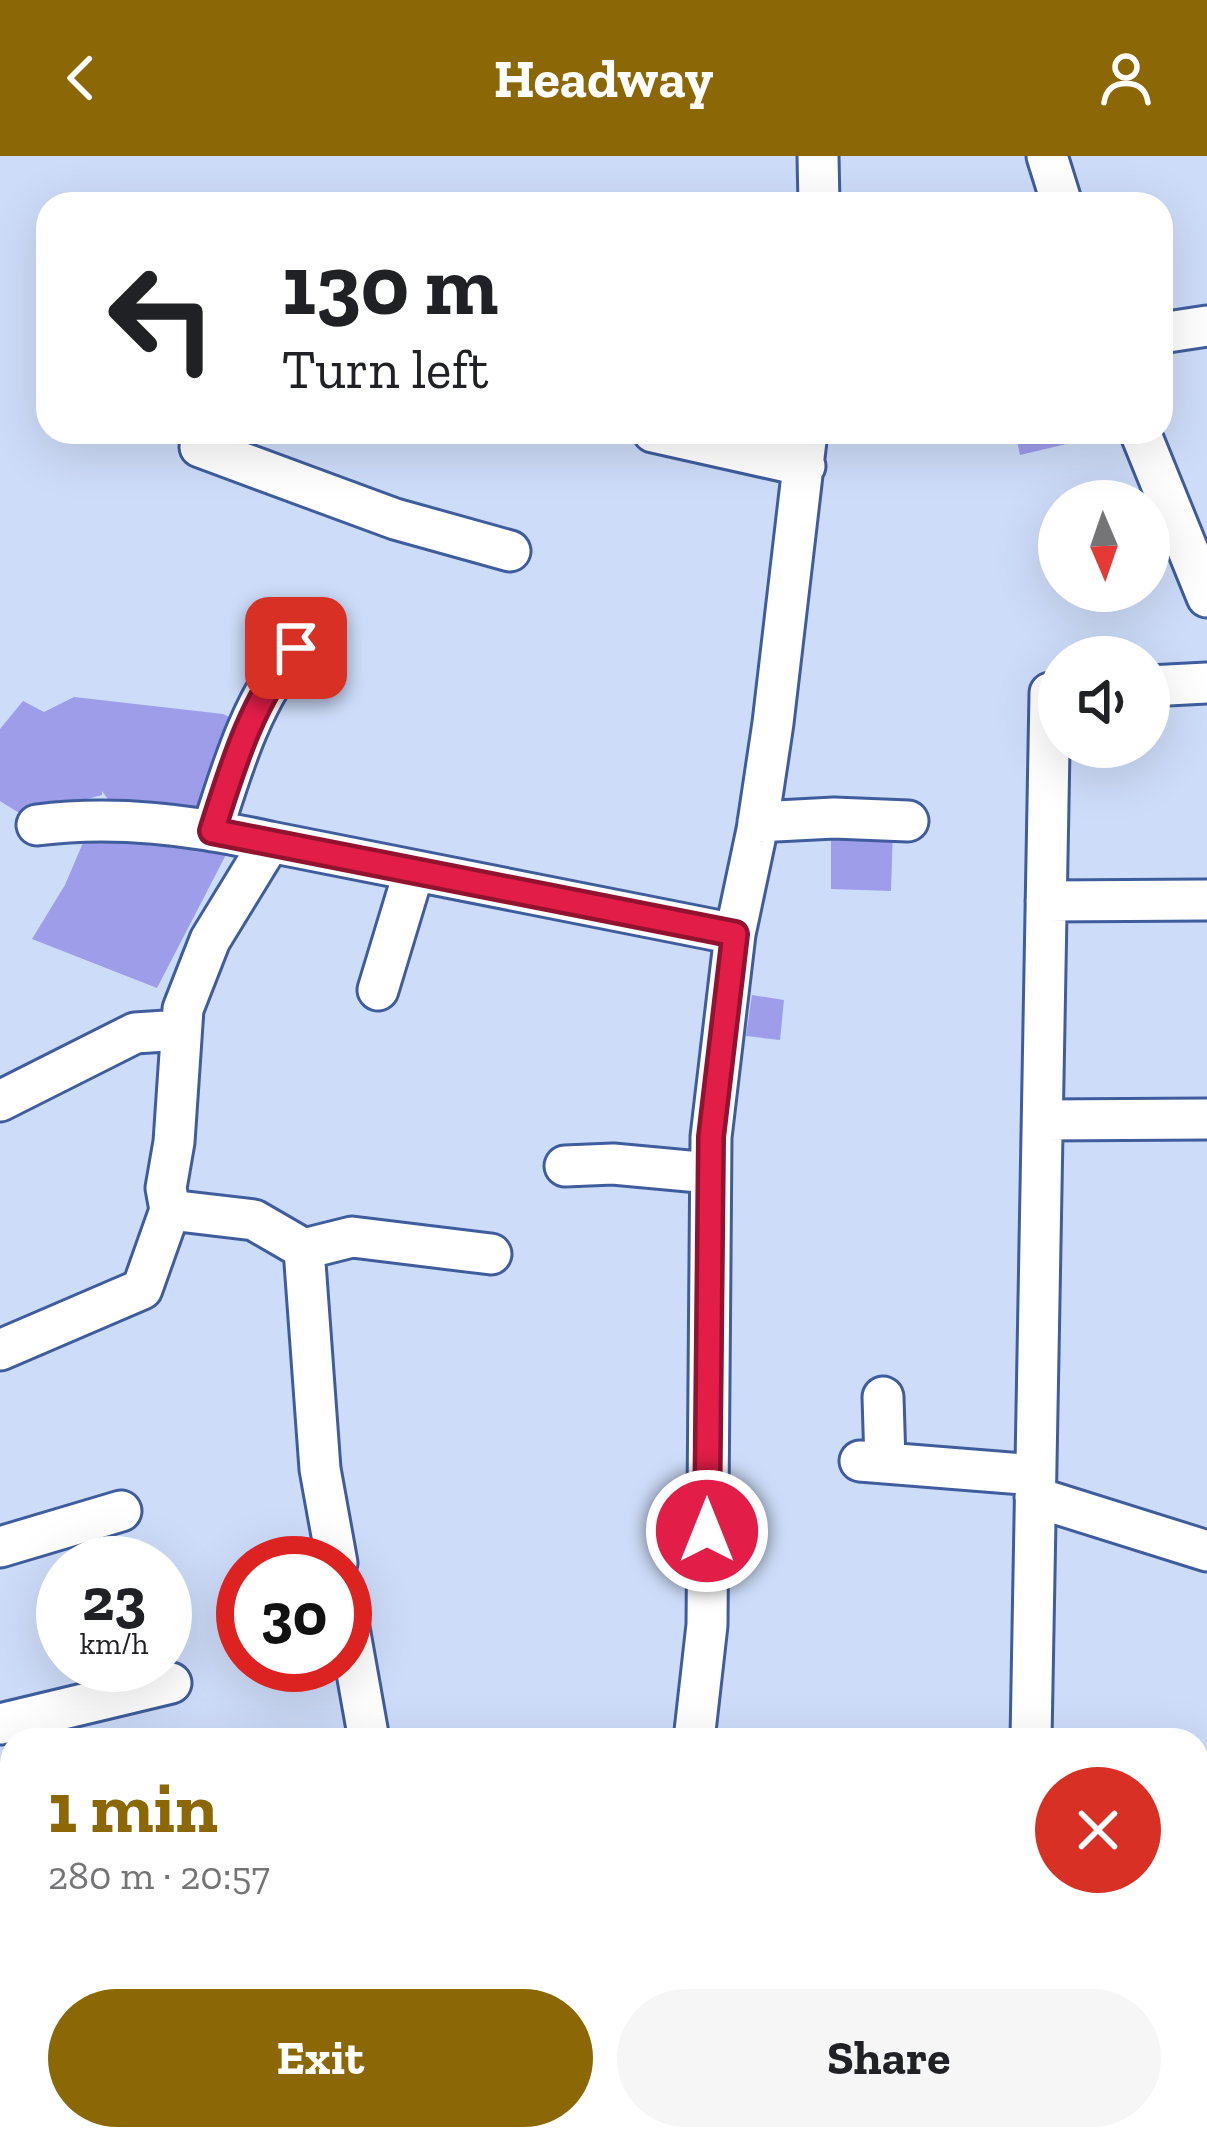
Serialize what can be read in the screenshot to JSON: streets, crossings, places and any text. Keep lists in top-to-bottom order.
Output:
{
  "north": "bottom",
  "page": {
    "header": "Headway",
    "turn": ["130 m", "Turn left"],
    "speed": "23 km/h",
    "limit": "30",
    "heading": ["1 min", "280 m · 20:57"],
    "buttons": ["Exit", "Share"]
  }
}
